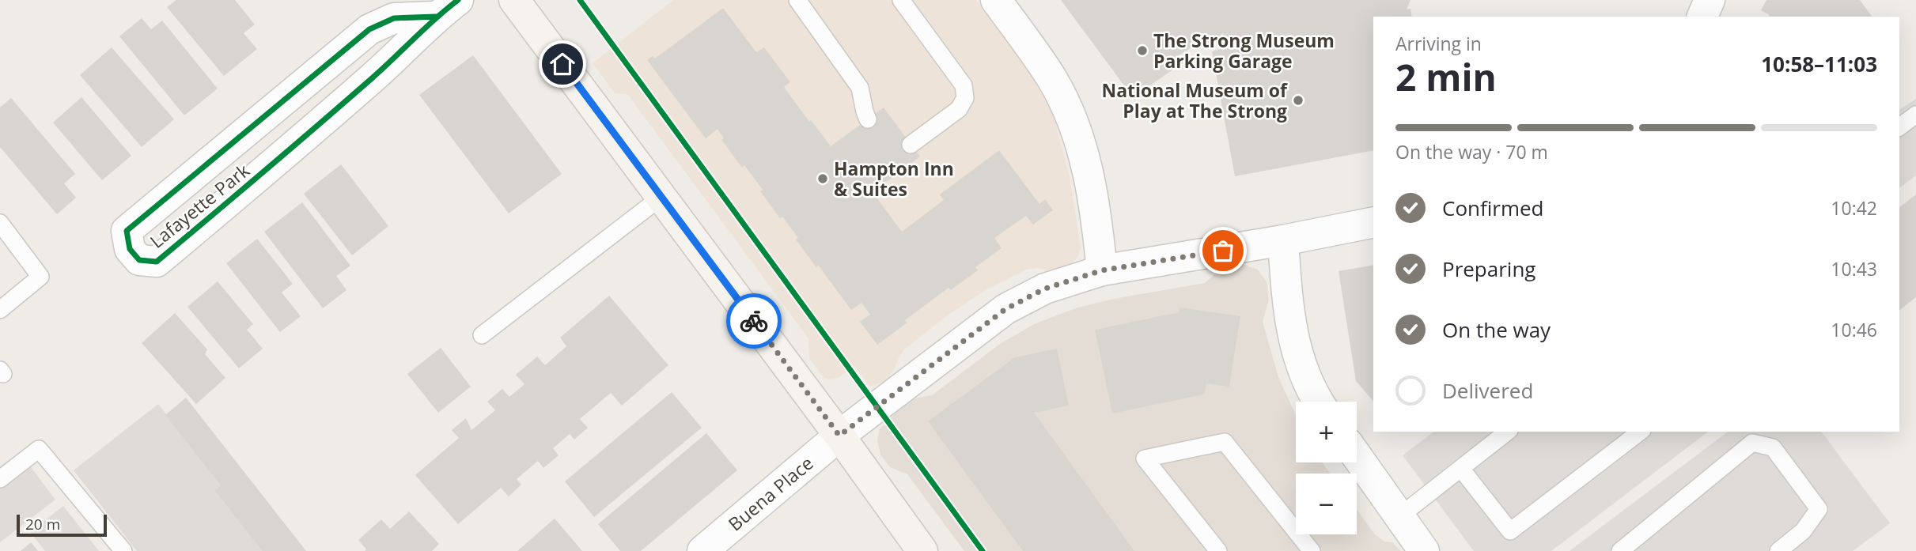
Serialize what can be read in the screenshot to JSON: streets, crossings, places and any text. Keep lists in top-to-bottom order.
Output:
{
  "streets": {
    "street": ["Lafayette Park", "Buena Place"]
  },
  "places": ["The Strong Museum Parking Garage", "National Museum of Play at The Strong", "Hampton Inn & Suites"],
  "scale_bar": "20 m",
  "page": {
    "heading": ["2 min", "Arriving in", "10:58–11:03"],
    "bar": "On the way · 70 m",
    "list": [
      ["Confirmed", "10:42"],
      ["Preparing", "10:43"],
      ["On the way", "10:46"],
      "Delivered"
    ],
    "map_buttons": ["+", "−"],
    "scale": "20 m"
  }
}
